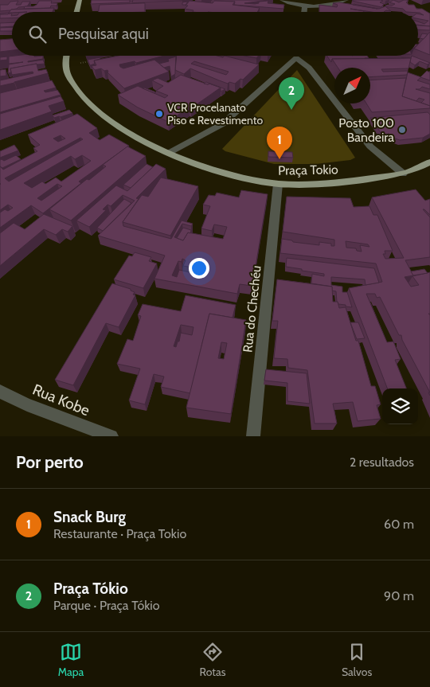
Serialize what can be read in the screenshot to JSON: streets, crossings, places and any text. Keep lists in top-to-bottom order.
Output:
{
  "streets": {
    "main road": ["Praça Tokio"],
    "street": ["Rua do Chechéu", "Rua Kobe"]
  },
  "crossings": [
    ["Praça Tokio", "Rua do Chechéu"]
  ],
  "places": ["VCR Procelanato Piso e Revestimento", "Posto 100 Bandeira"],
  "north": "top right",
  "page": {
    "search": "Pesquisar aqui",
    "pins": ["2", "1"],
    "heading": ["Por perto", "2 resultados"],
    "list": [
      {
        "mark": "1",
        "name": "Snack Burg",
        "note": "Restaurante · Praça Tokio",
        "value": "60 m"
      },
      {
        "mark": "2",
        "name": "Praça Tókio",
        "note": "Parque · Praça Tókio",
        "value": "90 m"
      }
    ],
    "nav": ["Mapa", "Rotas", "Salvos"]
  }
}
